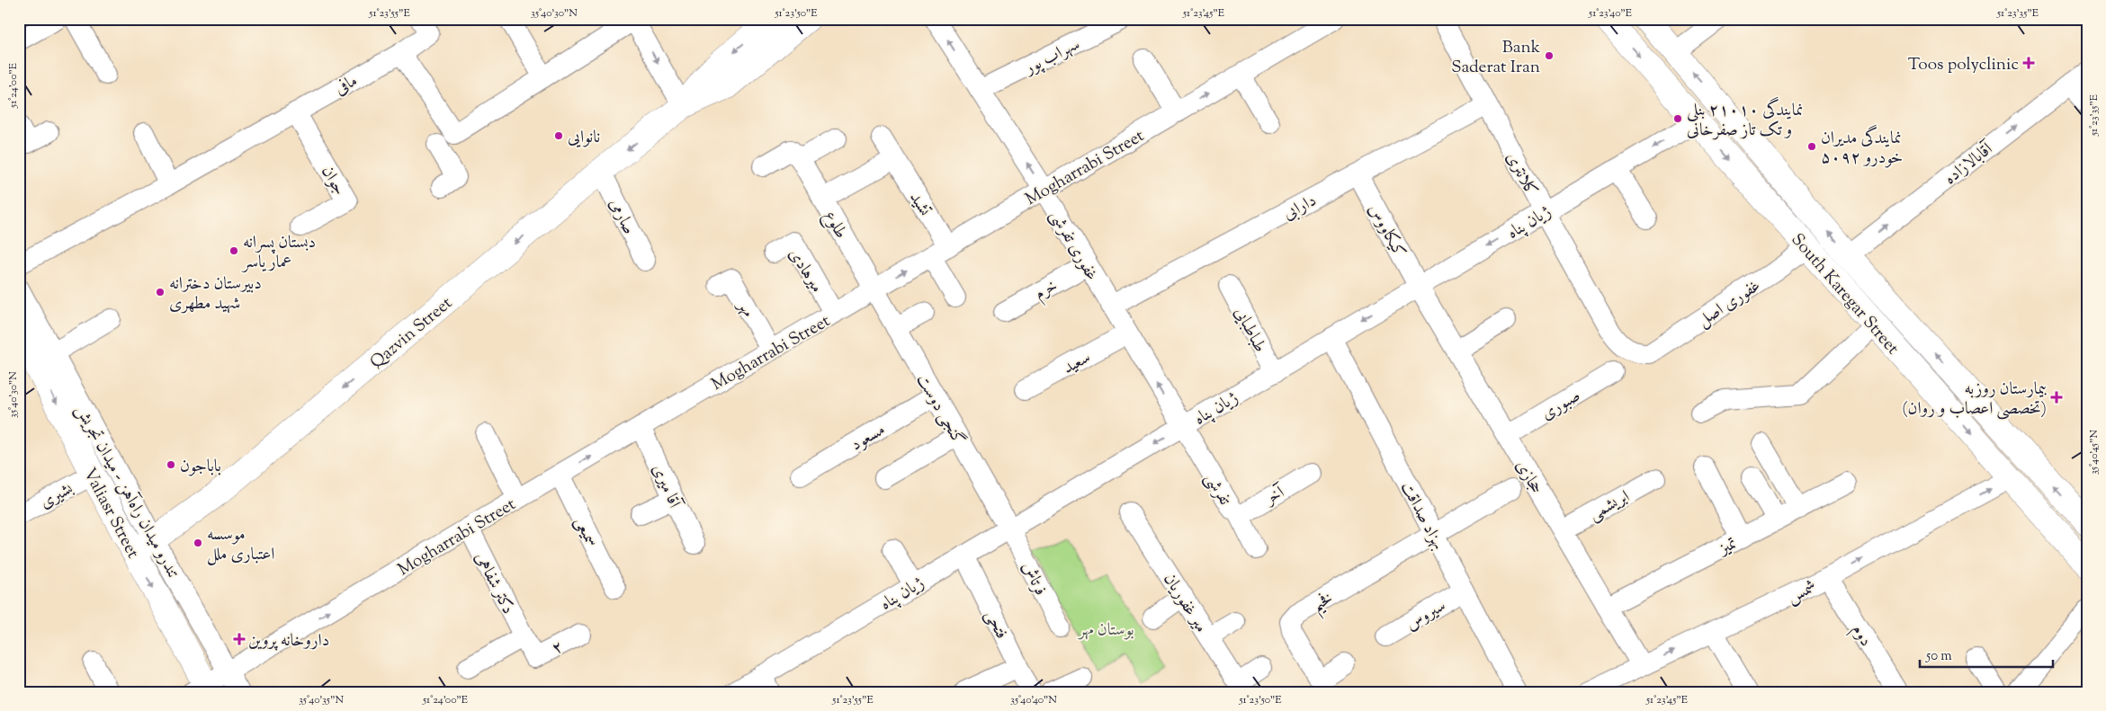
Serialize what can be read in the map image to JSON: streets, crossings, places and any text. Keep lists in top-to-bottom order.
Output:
{
  "streets": {
    "main road": ["South Karegar Street", "Qazvin Street", "Valiasr Street"],
    "street": [
      "سهراب پور",
      "مافی",
      "آقابالازاده",
      "Mogharrabi Street",
      "کلانتری",
      "جوان",
      "تشید",
      "دارابی",
      "صارمی",
      "ژیان پناه",
      "طلوع",
      "کیکاووس",
      "غفوری تفرشی",
      "میرهادی",
      "خرم",
      "غفوری اصل",
      "مهر",
      "طباطبایی",
      "سعید",
      "صبوری",
      "گنجی دوست",
      "مسعود",
      "حجازی",
      "آقا میری",
      "تفرشی",
      "تندرو میدان راه‌آهن - میدان تجریش",
      "بشیری",
      "آخر",
      "ابریشمی",
      "بهزاد صداقت",
      "سمیعی",
      "تمیز",
      "فرتاش",
      "دکتر شفاهی",
      "شمس",
      "فخیم",
      "میر غفوریان",
      "سیروس",
      "فتحی",
      "دوم",
      "۲"
    ]
  },
  "crossings": [
    ["سهراب پور", "غفوری تفرشی"],
    ["مافی", "جوان"],
    ["آقابالازاده", "South Karegar Street"],
    ["Mogharrabi Street", "تشید"],
    ["Mogharrabi Street", "طلوع"],
    ["Mogharrabi Street", "غفوری تفرشی"],
    ["Mogharrabi Street", "میرهادی"],
    ["Mogharrabi Street", "مهر"],
    ["Mogharrabi Street", "گنجی دوست"],
    ["Mogharrabi Street", "آقا میری"],
    ["Mogharrabi Street", "تندرو میدان راه‌آهن - میدان تجریش"],
    ["Mogharrabi Street", "Valiasr Street"],
    ["Mogharrabi Street", "سمیعی"],
    ["Mogharrabi Street", "دکتر شفاهی"],
    ["کلانتری", "دارابی"],
    ["کلانتری", "ژیان پناه"],
    ["کلانتری", "غفوری اصل"],
    ["دارابی", "کیکاووس"],
    ["دارابی", "غفوری تفرشی"],
    ["صارمی", "Qazvin Street"],
    ["ژیان پناه", "کیکاووس"],
    ["ژیان پناه", "غفوری تفرشی"],
    ["ژیان پناه", "South Karegar Street"],
    ["ژیان پناه", "طباطبایی"],
    ["ژیان پناه", "گنجی دوست"],
    ["ژیان پناه", "حجازی"],
    ["ژیان پناه", "تفرشی"],
    ["ژیان پناه", "بهزاد صداقت"],
    ["ژیان پناه", "فرتاش"],
    ["ژیان پناه", "فتحی"],
    ["طلوع", "گنجی دوست"],
    ["کیکاووس", "حجازی"],
    ["غفوری تفرشی", "خرم"],
    ["غفوری تفرشی", "سعید"],
    ["غفوری تفرشی", "تفرشی"],
    ["South Karegar Street", "غفوری اصل"],
    ["South Karegar Street", "شمس"],
    ["Qazvin Street", "تندرو میدان راه‌آهن - میدان تجریش"],
    ["Qazvin Street", "Valiasr Street"],
    ["صبوری", "حجازی"],
    ["گنجی دوست", "مسعود"],
    ["گنجی دوست", "فرتاش"],
    ["حجازی", "ابریشمی"],
    ["حجازی", "تمیز"],
    ["حجازی", "شمس"],
    ["تفرشی", "آخر"],
    ["تندرو میدان راه‌آهن - میدان تجریش", "Valiasr Street"],
    ["بشیری", "Valiasr Street"],
    ["بهزاد صداقت", "فخیم"],
    ["بهزاد صداقت", "سیروس"],
    ["دکتر شفاهی", "۲"],
    ["شمس", "دوم"]
  ],
  "one_way": [
    "آقابالازاده",
    "ژیان پناه",
    "غفوری تفرشی",
    "Qazvin Street",
    "Valiasr Street"
  ],
  "parks": ["بوستان مهر"],
  "places": {
    "other": [
      "Bank Saderat Iran",
      "نمایندگی ۲۱۰۱۰ بنلی و تک تاز صفرخانی",
      "نانوایی",
      "نمایندگی مدیران خودرو ۵۰۹۲",
      "دبستان پسرانه عمار یاسر",
      "دبیرستان دخترانه شهید مطهری",
      "باباجون",
      "موسسه اعتباری ملل"
    ],
    "health": ["Toos polyclinic", "بیمارستان روزبه (تخصصی اعصاب و روان)", "داروخانه پروین"]
  },
  "scale_bar": "50 m",
  "coordinates": [
    "51°23'55\"E",
    "35°40'30\"N",
    "51°23'50\"E",
    "51°23'45\"E",
    "51°23'40\"E",
    "51°23'35\"E",
    "51°24'00\"E",
    "35°40'45\"N",
    "35°40'35\"N",
    "35°40'40\"N"
  ]
}
